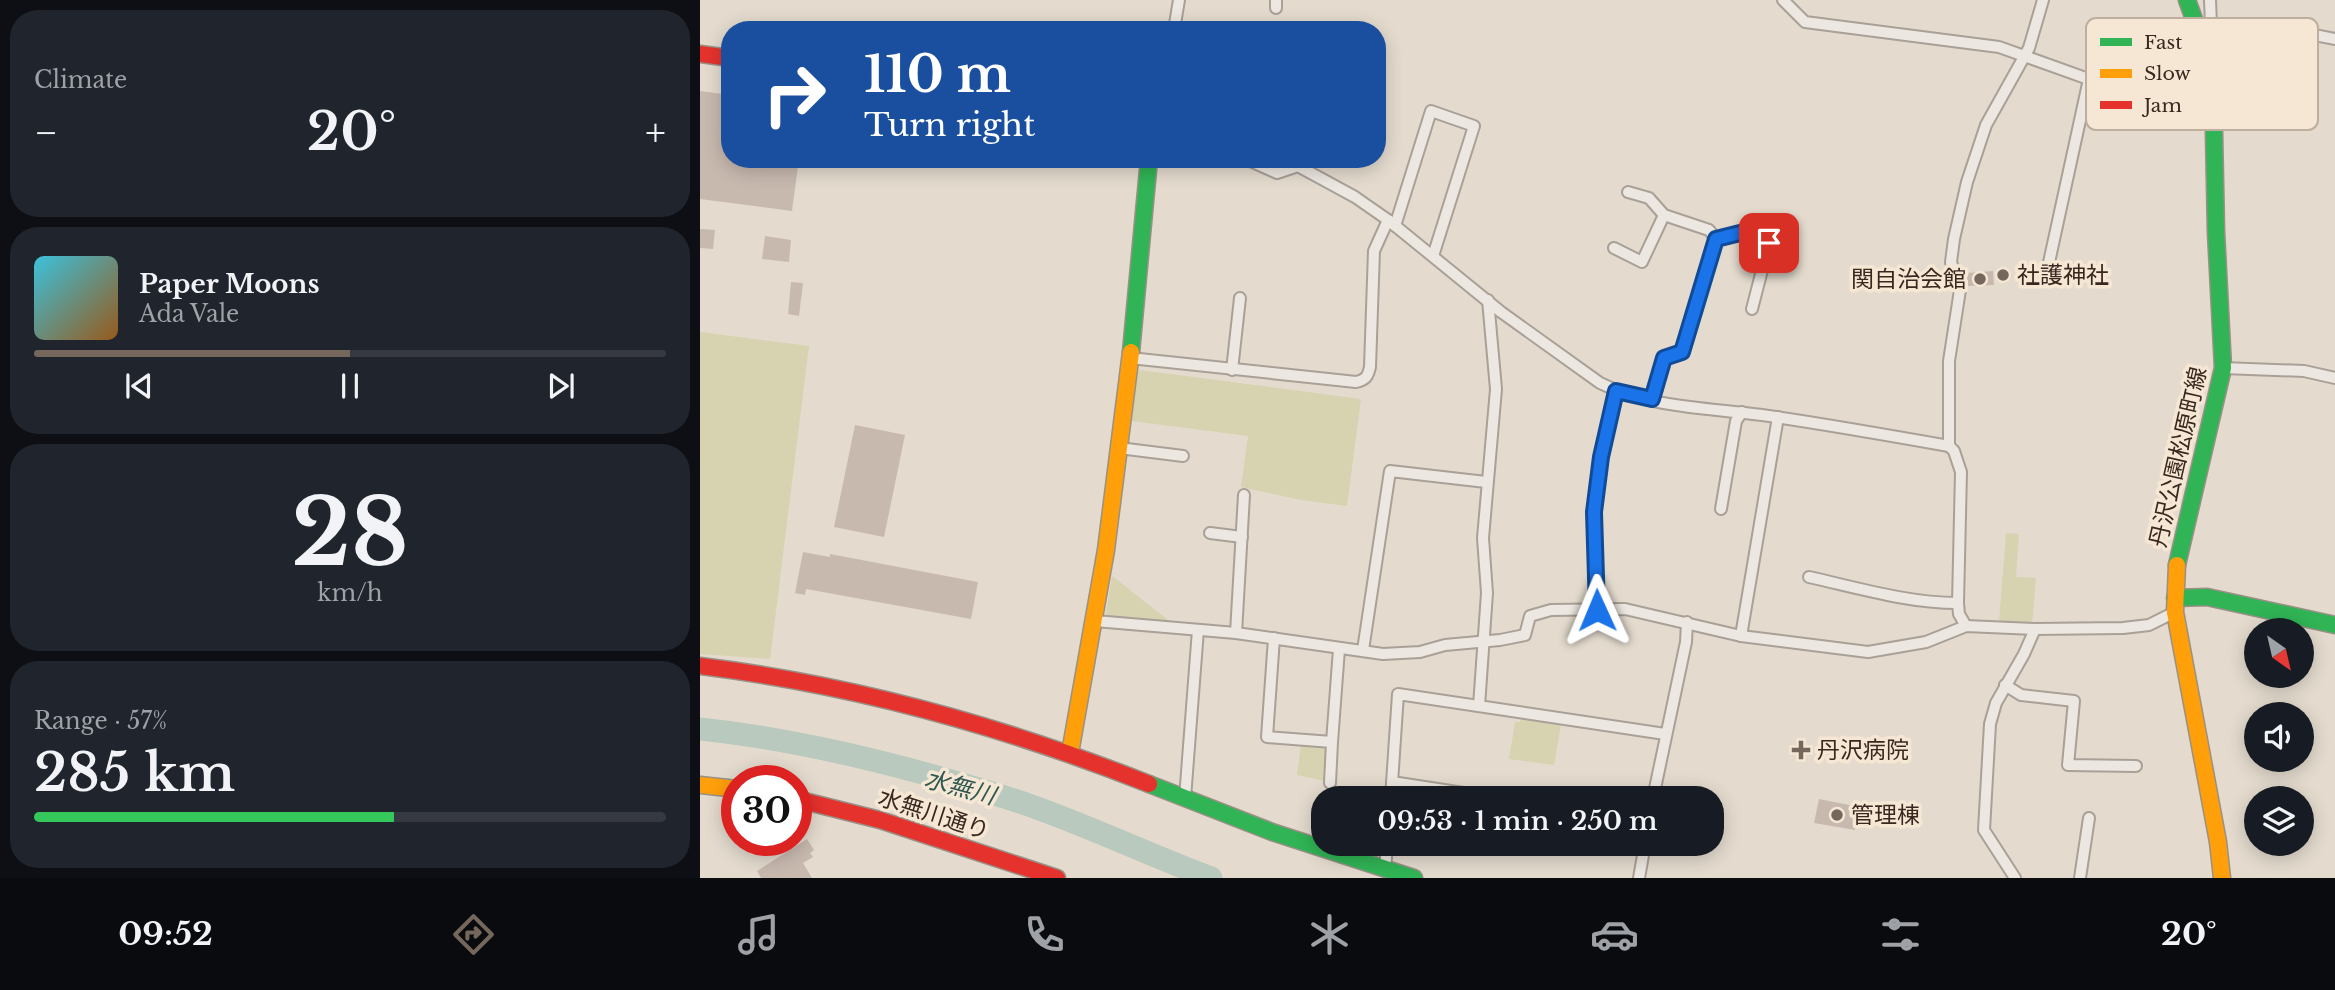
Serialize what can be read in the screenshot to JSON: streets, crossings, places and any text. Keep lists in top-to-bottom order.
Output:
{
  "streets": {
    "street": ["丹沢公園松原町線", "水無川通り"]
  },
  "water": ["水無川"],
  "places": {
    "other": ["社護神社", "関自治会館", "管理棟"],
    "health": ["丹沢病院"]
  },
  "legend": ["Fast", "Slow", "Jam"],
  "north": "bottom right",
  "page": {
    "tile": [
      "Climate",
      ["28", "km/h"],
      ["Range · 57%", "285 km"]
    ],
    "turn": ["110 m", "Turn right"],
    "heat": ["−", "20°", "+"],
    "song": ["Paper Moons", "Ada Vale"],
    "limit": "30",
    "trip": "09:53 · 1 min · 250 m",
    "tabs": ["09:52", "20°"]
  }
}
